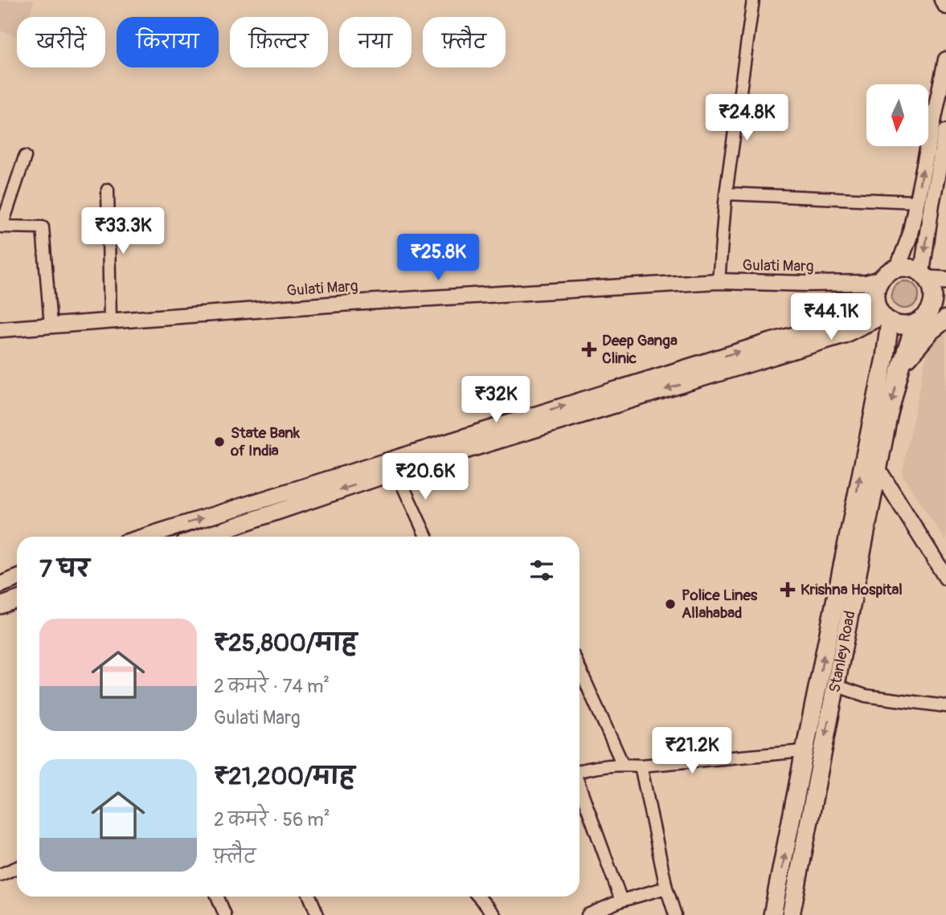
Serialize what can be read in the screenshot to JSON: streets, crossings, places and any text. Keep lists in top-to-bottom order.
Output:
{
  "streets": {
    "main road": ["Stanley Road"],
    "street": ["Gulati Marg"]
  },
  "crossings": [
    ["Gulati Marg", "Stanley Road"]
  ],
  "places": {
    "health": ["Deep Ganga Clinic", "Krishna Hospital"],
    "other": ["State Bank of India", "Police Lines Allahabad"]
  },
  "north": "bottom",
  "page": {
    "chip": [
      "खरीदें",
      "किराया",
      "फ़िल्टर",
      "नया",
      "फ़्लैट"
    ],
    "price": [
      "₹24.8K",
      "₹33.3K",
      "₹25.8K",
      "₹44.1K",
      "₹32K",
      "₹20.6K",
      "₹21.2K"
    ],
    "heading": "7 घर",
    "list": [
      {
        "name": "₹25,800/माह",
        "note": "2 कमरे · 74 m² · Gulati Marg"
      },
      {
        "name": "₹21,200/माह",
        "note": "2 कमरे · 56 m² · फ़्लैट"
      }
    ]
  }
}
